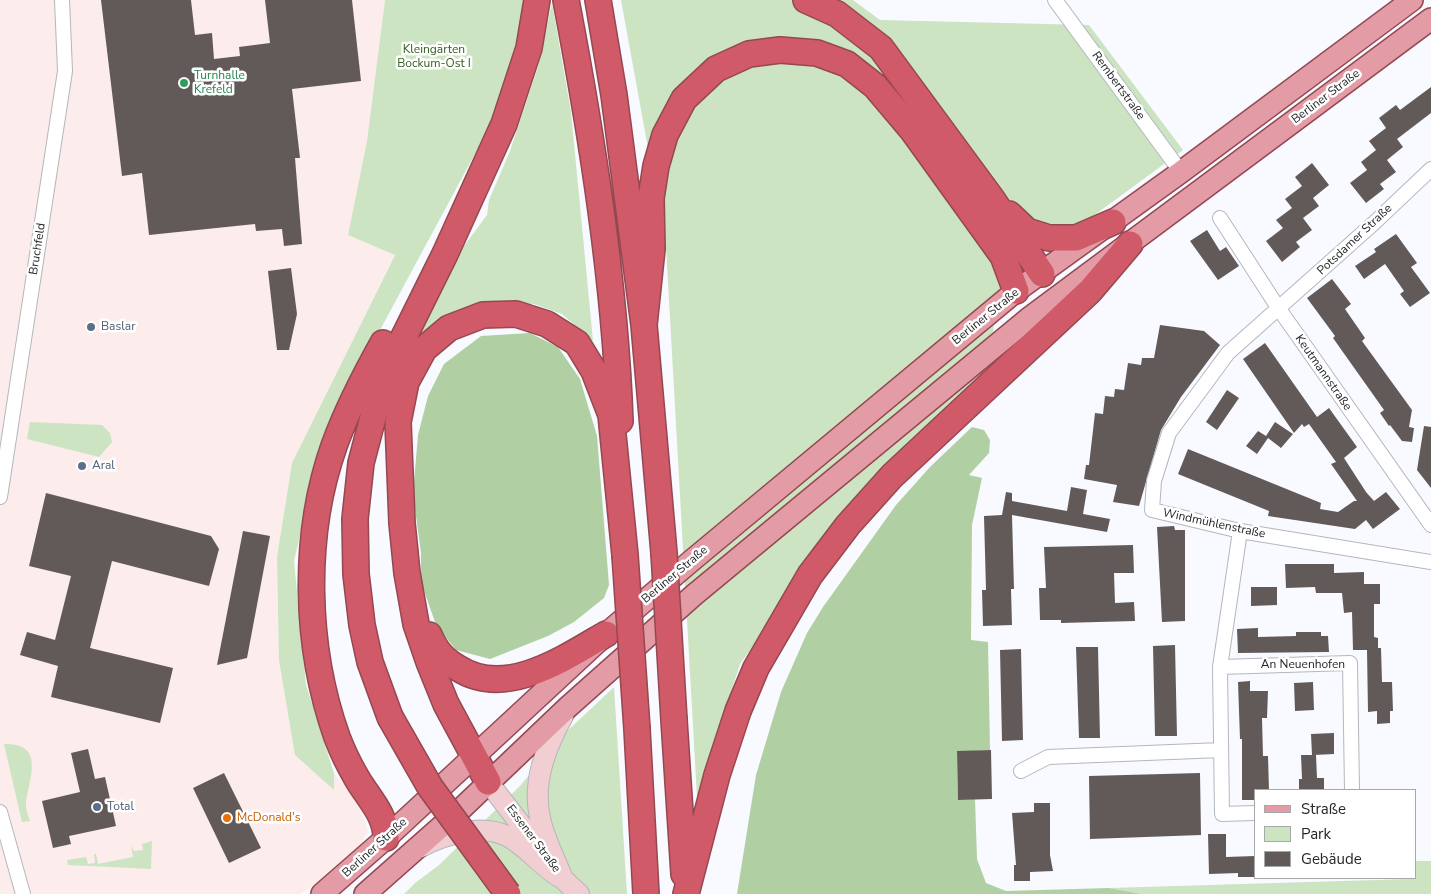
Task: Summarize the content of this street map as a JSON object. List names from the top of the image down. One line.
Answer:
{"streets":{"main road":["Berliner Straße","Essener Straße"],"street":["Rembertstraße","Potsdamer Straße","Bruchfeld","Keutmannstraße","Windmühlenstraße","An Neuenhofen"]},"crossings":[["Rembertstraße","Berliner Straße"],["Berliner Straße","Essener Straße"],["Potsdamer Straße","Keutmannstraße"],["Potsdamer Straße","Windmühlenstraße"],["Keutmannstraße","Windmühlenstraße"]],"parks":["Kleingärten Bockum-Ost I"],"places":["Turnhalle Krefeld","Baslar","Aral","Total","McDonald's"],"legend":["Straße","Park","Gebäude"]}
